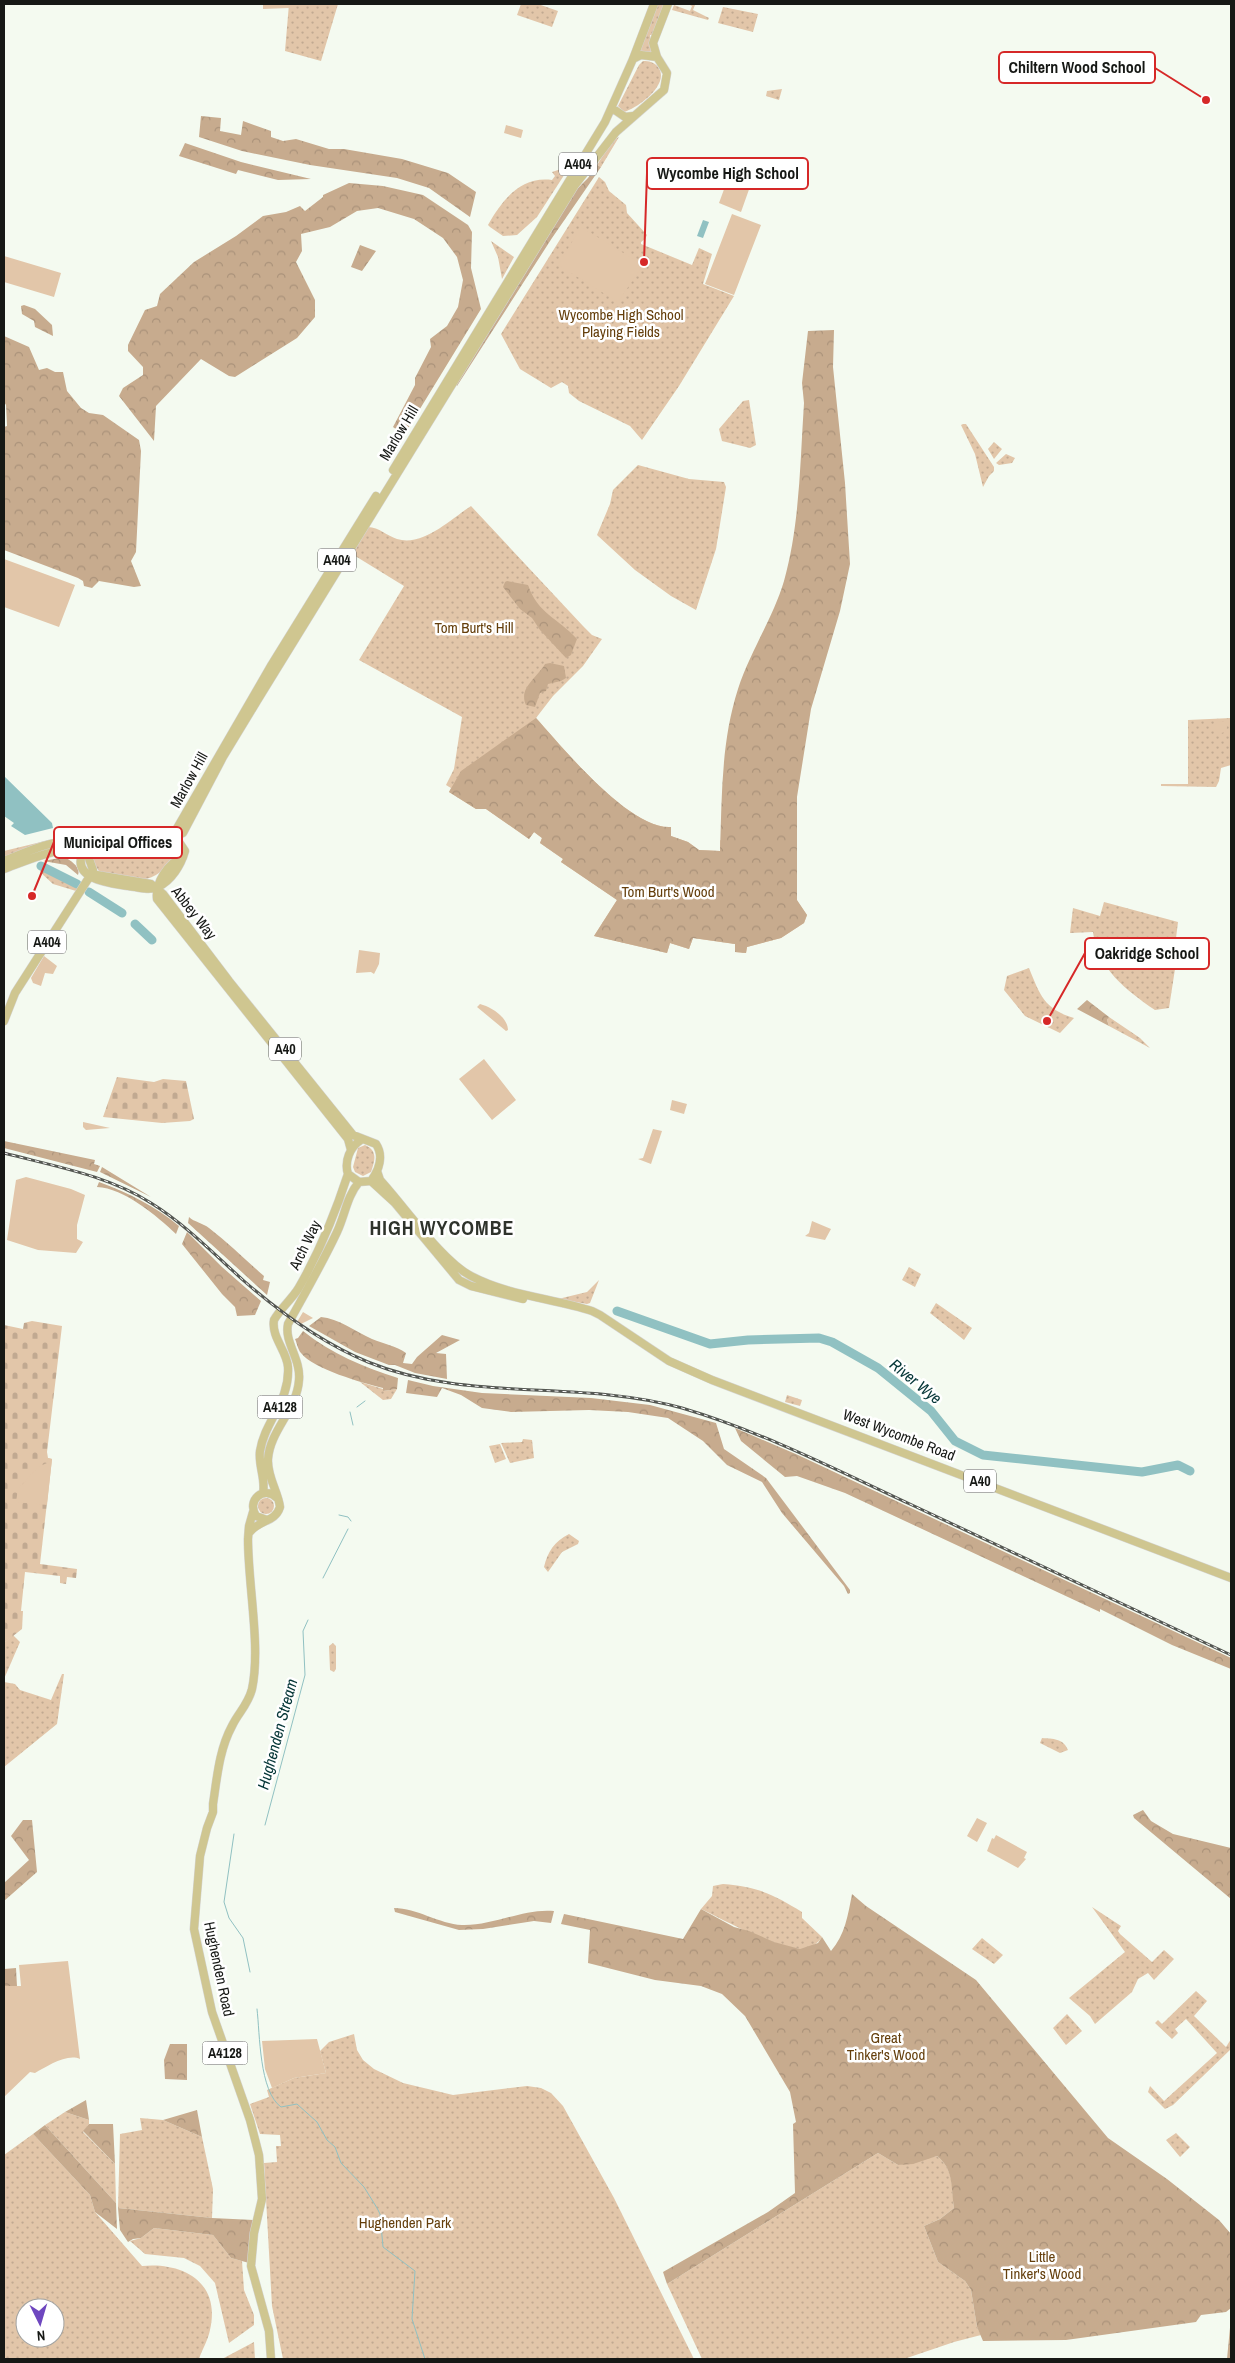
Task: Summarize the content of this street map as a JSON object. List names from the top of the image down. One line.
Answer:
{"streets":{"main road":["A404","Marlow Hill","Abbey Way","A40","Arch Way","A4128","West Wycombe Road","Hughenden Road"]},"crossings":[["Abbey Way","Arch Way"],["Abbey Way","West Wycombe Road"],["Arch Way","West Wycombe Road"],["Arch Way","Hughenden Road"]],"districts":["HIGH WYCOMBE"],"water":["River Wye","Hughenden Stream"],"parks":["Wycombe High School Playing Fields","Tom Burt's Hill","Tom Burt's Wood","Great Tinker's Wood","Hughenden Park","Little Tinker's Wood"],"places":["Chiltern Wood School","Wycombe High School","Municipal Offices","Oakridge School"],"north":"bottom"}
